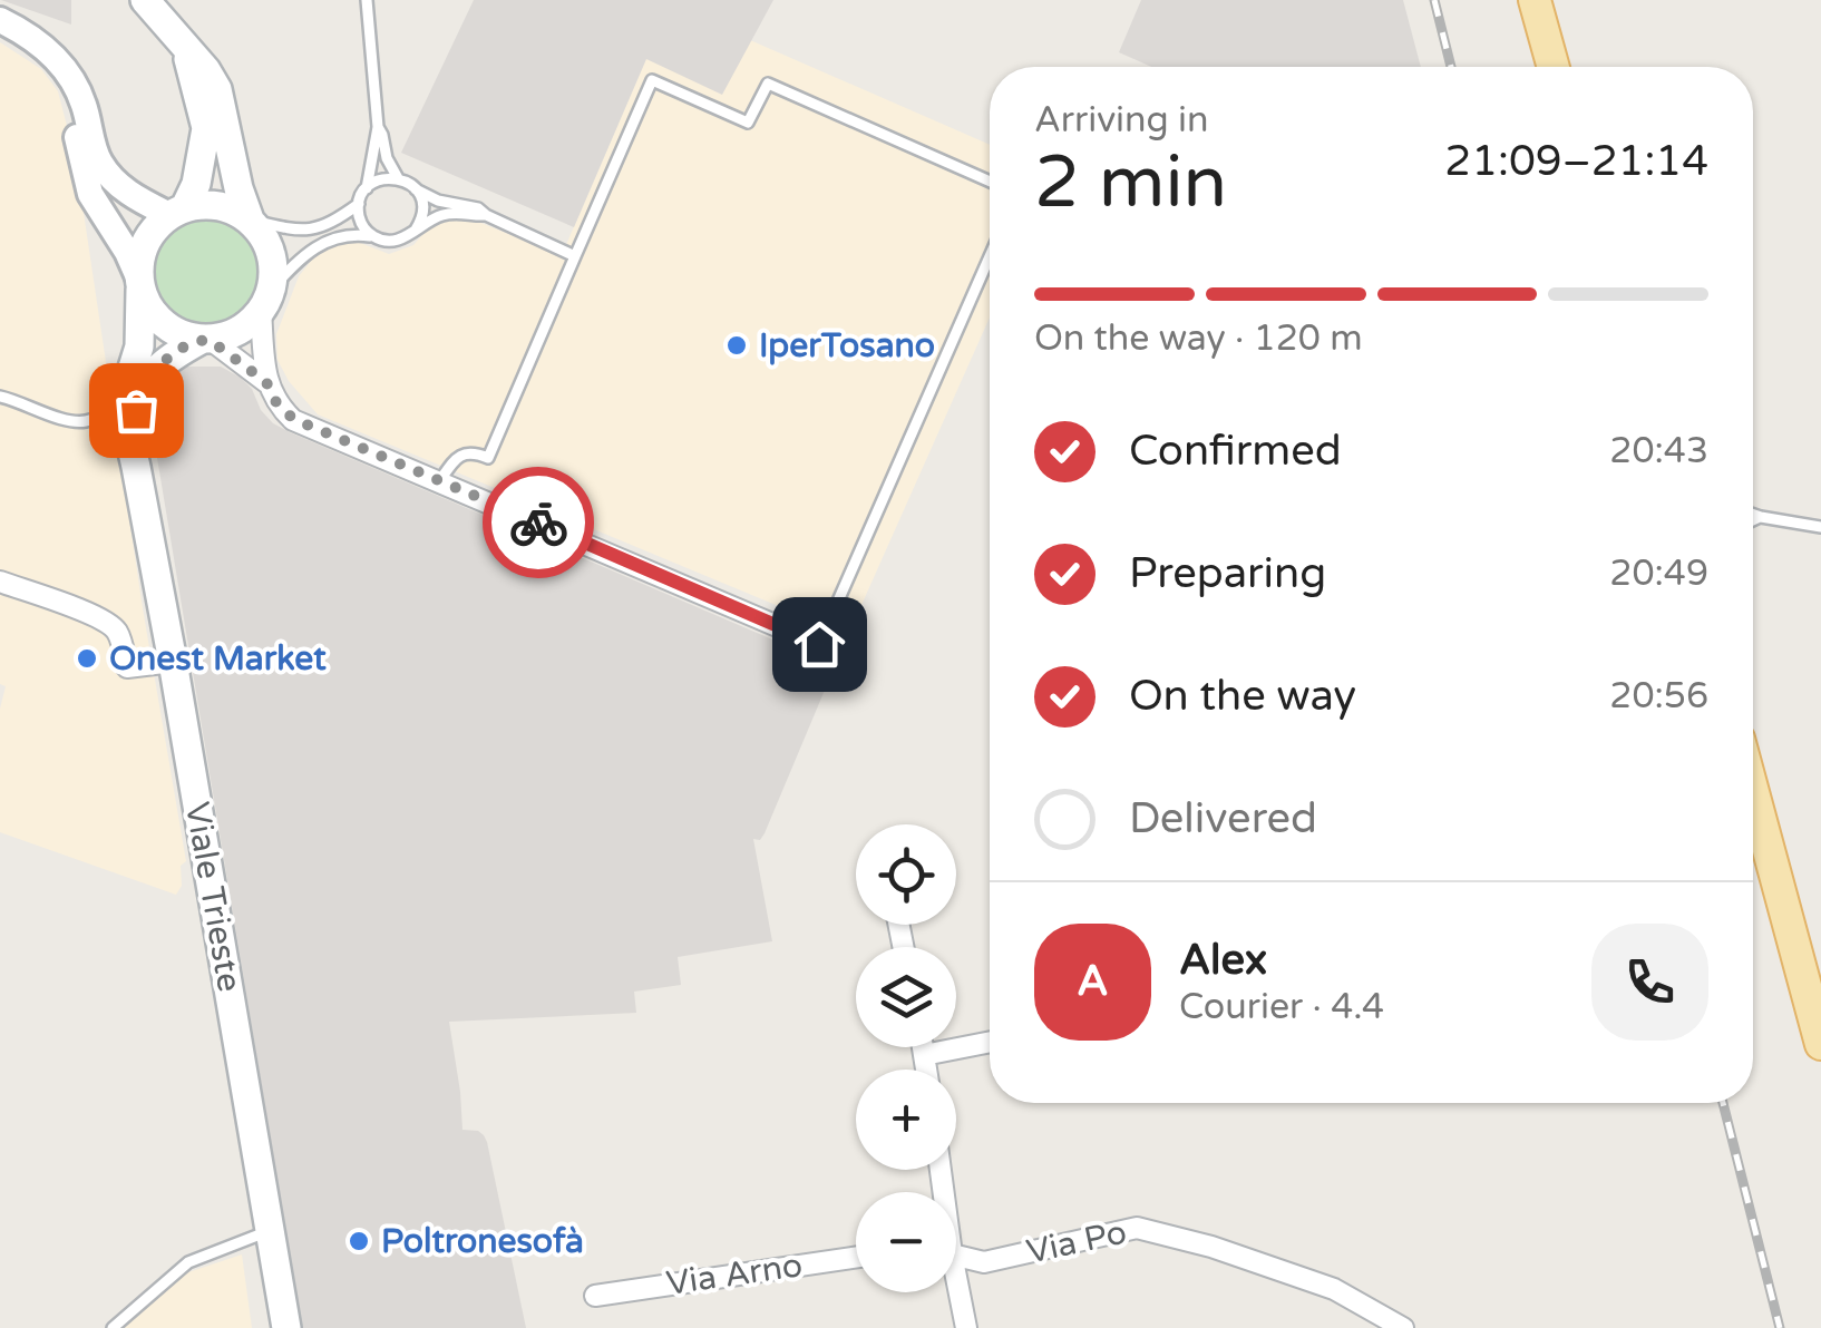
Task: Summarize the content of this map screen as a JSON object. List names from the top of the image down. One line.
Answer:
{"streets":{"main road":["Viale Trieste"],"street":["Via Po","Via Arno"]},"places":["IperTosano","Onest Market","Poltronesofà"],"page":{"heading":["2 min","Arriving in","21:09–21:14"],"panel":["Alex","Courier · 4.4"],"bar":"On the way · 120 m","list":[["Confirmed","20:43"],["Preparing","20:49"],["On the way","20:56"],"Delivered"],"map_buttons":["+","−"],"round":"A"}}
